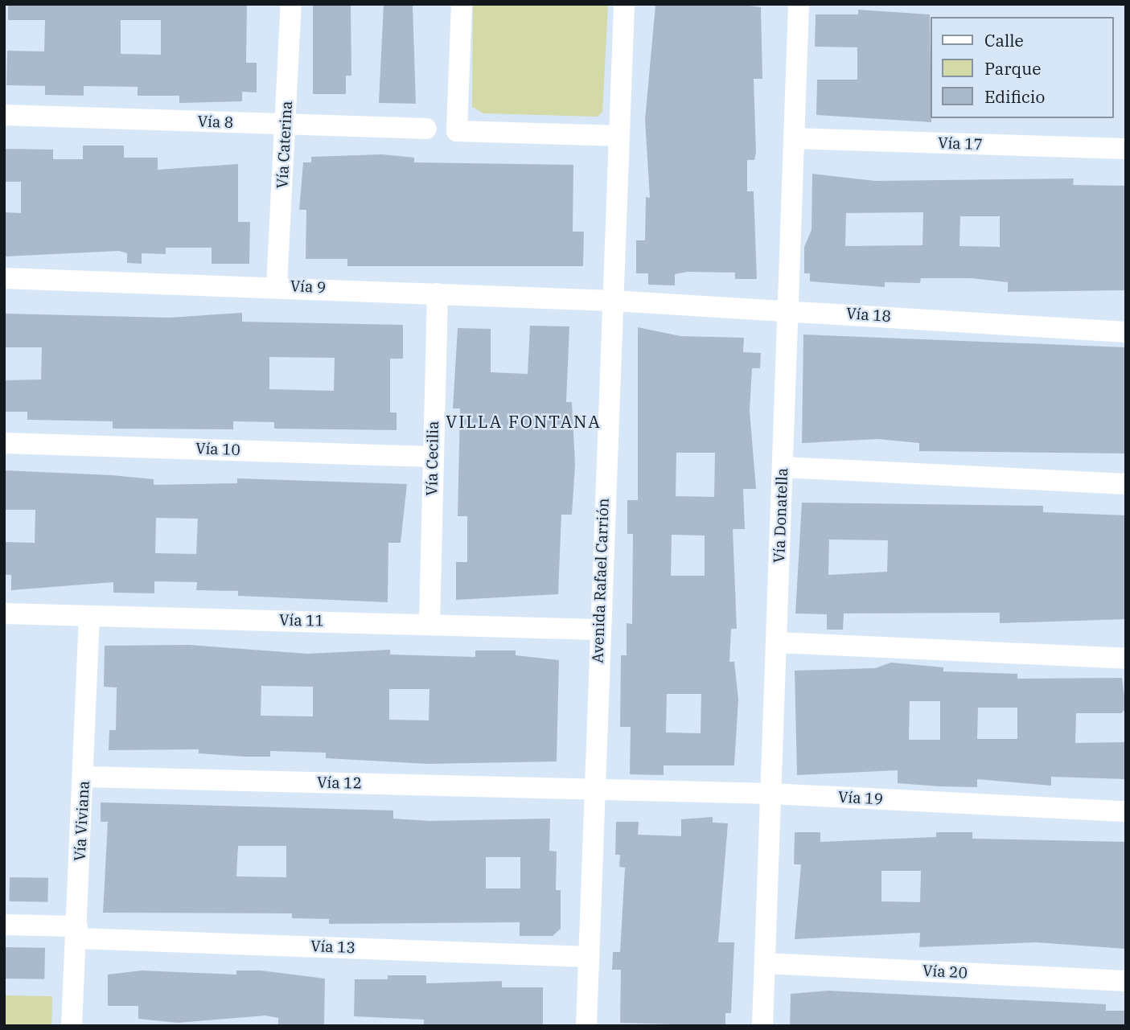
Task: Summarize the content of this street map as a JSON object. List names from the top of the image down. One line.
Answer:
{"streets":{"street":["Vía 8","Vía 17","Vía Caterina","Vía 9","Vía 18","Vía 10","Vía Cecilia","Vía Donatella","Avenida Rafael Carrión","Vía 11","Vía 12","Vía 19","Vía Viviana","Vía 13","Vía 20"]},"crossings":[["Vía 8","Vía Caterina"],["Vía 17","Vía Donatella"],["Vía Caterina","Vía 9"],["Vía 9","Vía 18"],["Vía 9","Vía Cecilia"],["Vía 9","Avenida Rafael Carrión"],["Vía 18","Vía Donatella"],["Vía 18","Avenida Rafael Carrión"],["Vía 10","Vía Cecilia"],["Vía Cecilia","Vía 11"],["Vía Donatella","Vía 19"],["Vía Donatella","Vía 20"],["Avenida Rafael Carrión","Vía 11"],["Avenida Rafael Carrión","Vía 12"],["Avenida Rafael Carrión","Vía 19"],["Avenida Rafael Carrión","Vía 13"],["Vía 11","Vía Viviana"],["Vía 12","Vía 19"],["Vía 12","Vía Viviana"],["Vía Viviana","Vía 13"]],"districts":["VILLA FONTANA"],"legend":["Calle","Parque","Edificio"]}
